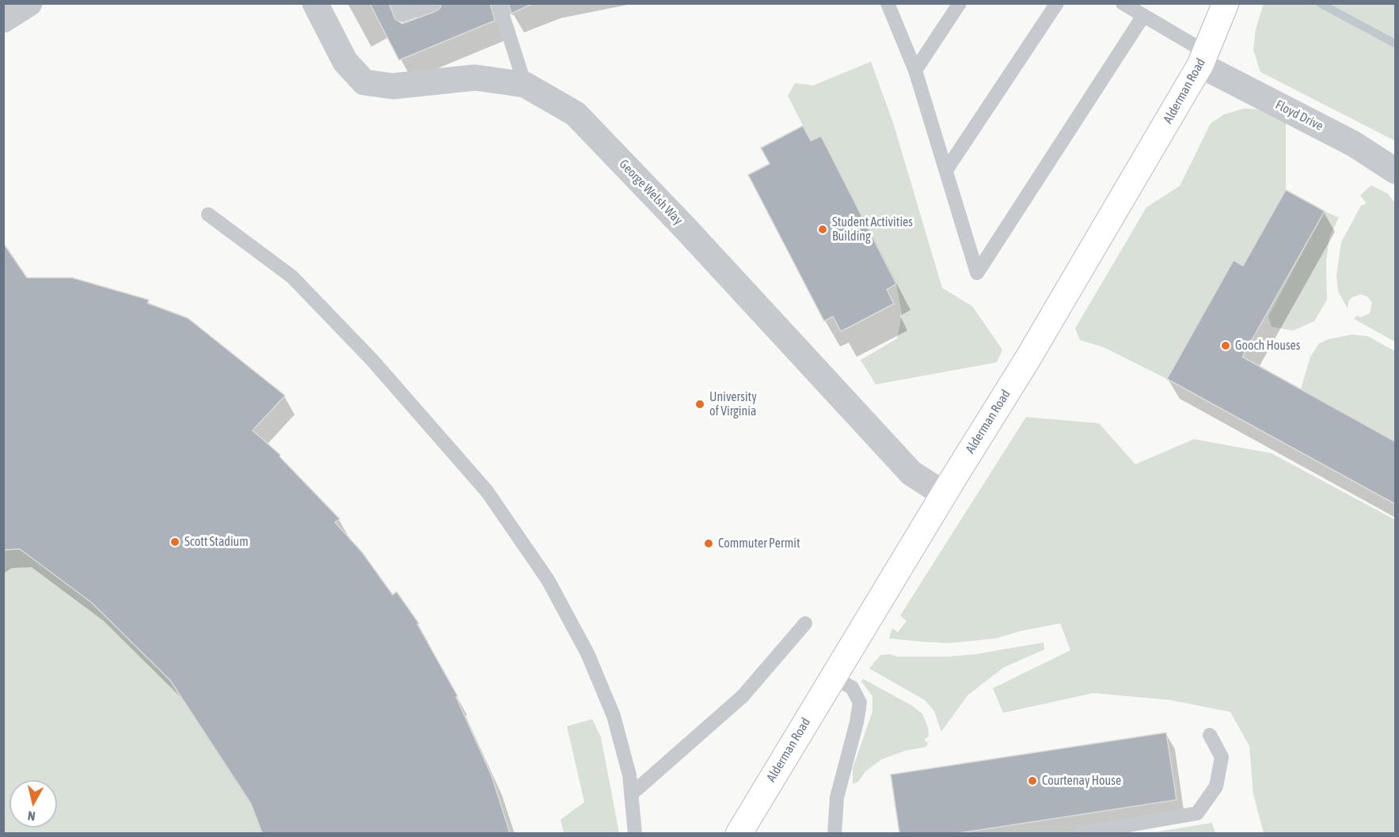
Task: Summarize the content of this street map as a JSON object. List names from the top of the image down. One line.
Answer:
{"streets":{"main road":["Alderman Road"],"street":["Floyd Drive","George Welsh Way"]},"crossings":[["Alderman Road","Floyd Drive"],["Alderman Road","George Welsh Way"]],"places":["Student Activities Building","Gooch Houses","University of Virginia","Scott Stadium","Commuter Permit","Courtenay House"],"north":"bottom"}
